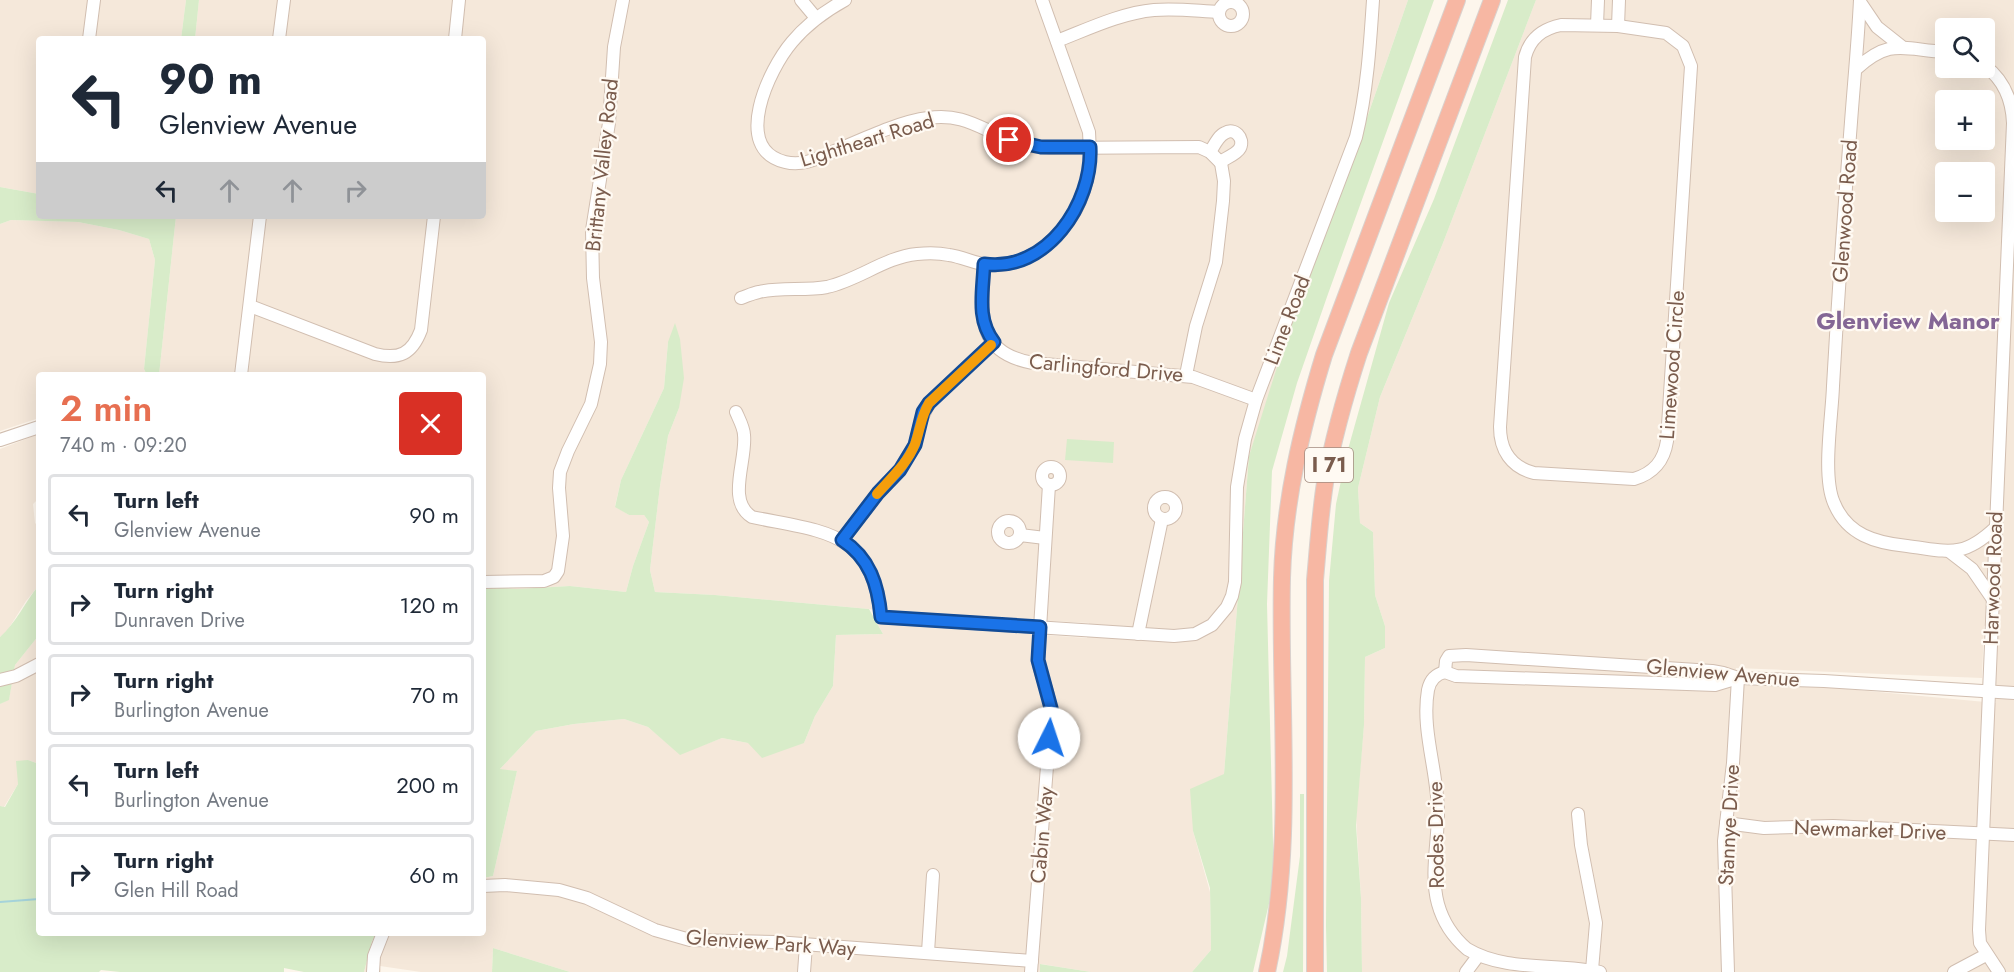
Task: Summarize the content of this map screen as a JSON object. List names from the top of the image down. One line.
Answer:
{"streets":{"highway":["I 71"],"street":["Lightheart Road","Brittany Valley Road","Glenwood Road","Lime Road","Limewood Circle","Carlingford Drive","Harwood Road","Glenview Avenue","Stannye Drive","Newmarket Drive","Cabin Way","Rodes Drive","Glenview Park Way"]},"crossings":[["Lightheart Road","Carlingford Drive"],["Glenwood Road","Harwood Road"],["Lime Road","Carlingford Drive"],["Harwood Road","Glenview Avenue"],["Harwood Road","Newmarket Drive"],["Glenview Avenue","Stannye Drive"],["Glenview Avenue","Rodes Drive"],["Stannye Drive","Newmarket Drive"],["Cabin Way","Glenview Park Way"]],"districts":["Glenview Manor"],"page":{"map_buttons":["+","−"],"turn":["90 m","Glenview Avenue"],"heading":["2 min","740 m · 09:20"],"list":[{"name":"Turn left","note":"Glenview Avenue","value":"90 m"},{"name":"Turn right","note":"Dunraven Drive","value":"120 m"},{"name":"Turn right","note":"Burlington Avenue","value":"70 m"},{"name":"Turn left","note":"Burlington Avenue","value":"200 m"},{"name":"Turn right","note":"Glen Hill Road","value":"60 m"}]}}
